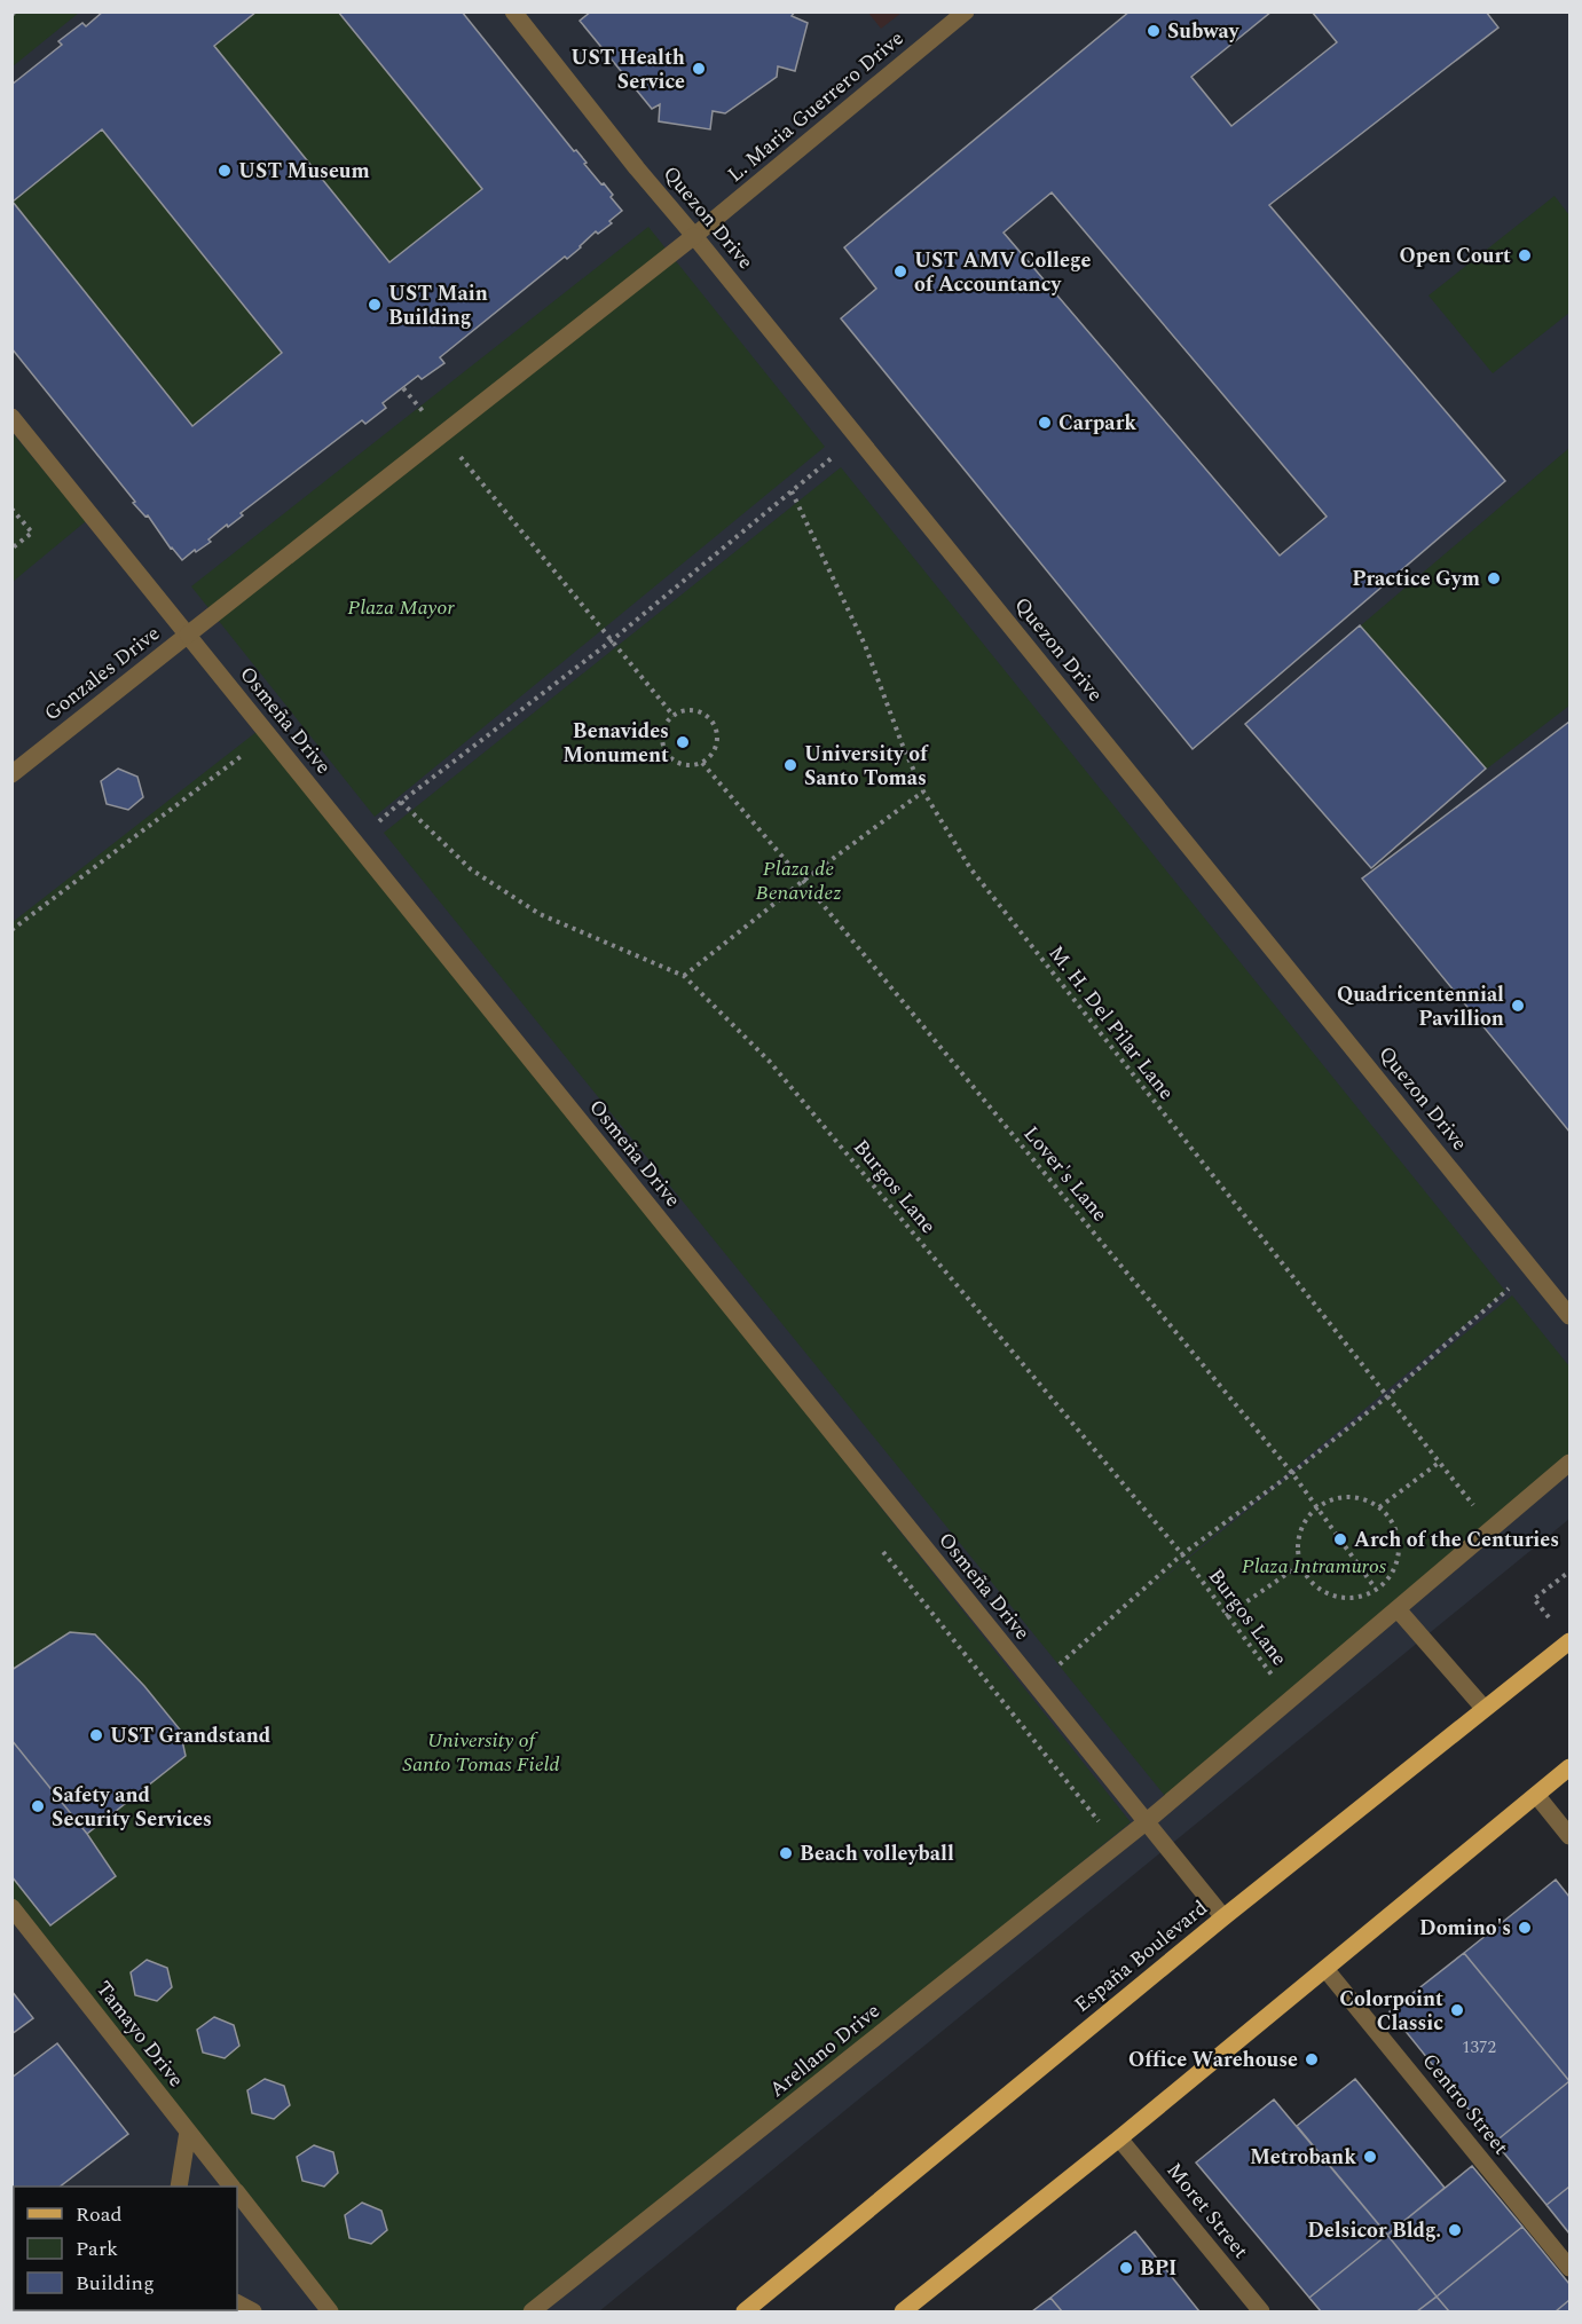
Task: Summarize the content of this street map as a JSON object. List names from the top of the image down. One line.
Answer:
{"streets":{"main road":["España Boulevard"],"street":["L. Maria Guerrero Drive","Quezon Drive","Gonzales Drive","Osmeña Drive","Tamayo Drive","Arellano Drive","Centro Street","Moret Street"],"path":["M. H. Del Pilar Lane","Lover's Lane","Burgos Lane"]},"crossings":[["L. Maria Guerrero Drive","Quezon Drive"],["L. Maria Guerrero Drive","Gonzales Drive"],["Gonzales Drive","Osmeña Drive"],["Osmeña Drive","España Boulevard"],["Osmeña Drive","Arellano Drive"]],"parks":["Plaza Mayor","Plaza de Benavidez","Plaza Intramuros","University of Santo Tomas Field"],"places":["Subway","UST Health Service","UST Museum","Open Court","UST AMV College of Accountancy","UST Main Building","Carpark","Practice Gym","Benavides Monument","University of Santo Tomas","Quadricentennial Pavillion","Arch of the Centuries","UST Grandstand","Safety and Security Services","Beach volleyball","Domino's","Colorpoint Classic","Office Warehouse","Metrobank","Delsicor Bldg.","BPI"],"house_numbers":["1372"],"legend":["Road","Park","Building"]}
